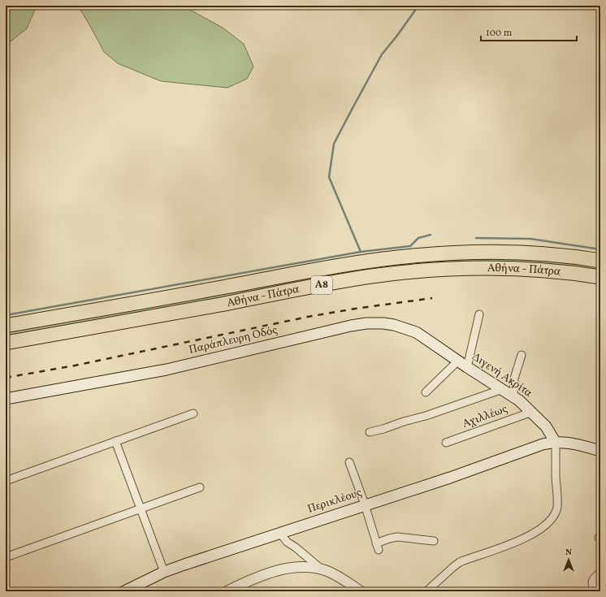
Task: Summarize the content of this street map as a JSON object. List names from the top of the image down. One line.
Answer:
{"streets":{"highway":["Αθήνα - Πάτρα","Α8"],"main road":["Παράπλευρη Οδός","Διγενή Ακρίτα","Περικλέους"],"street":["Αχιλλέως"]},"crossings":[["Παράπλευρη Οδός","Διγενή Ακρίτα"],["Διγενή Ακρίτα","Αχιλλέως"],["Διγενή Ακρίτα","Περικλέους"]],"scale_bar":"100 m","north":"top"}
